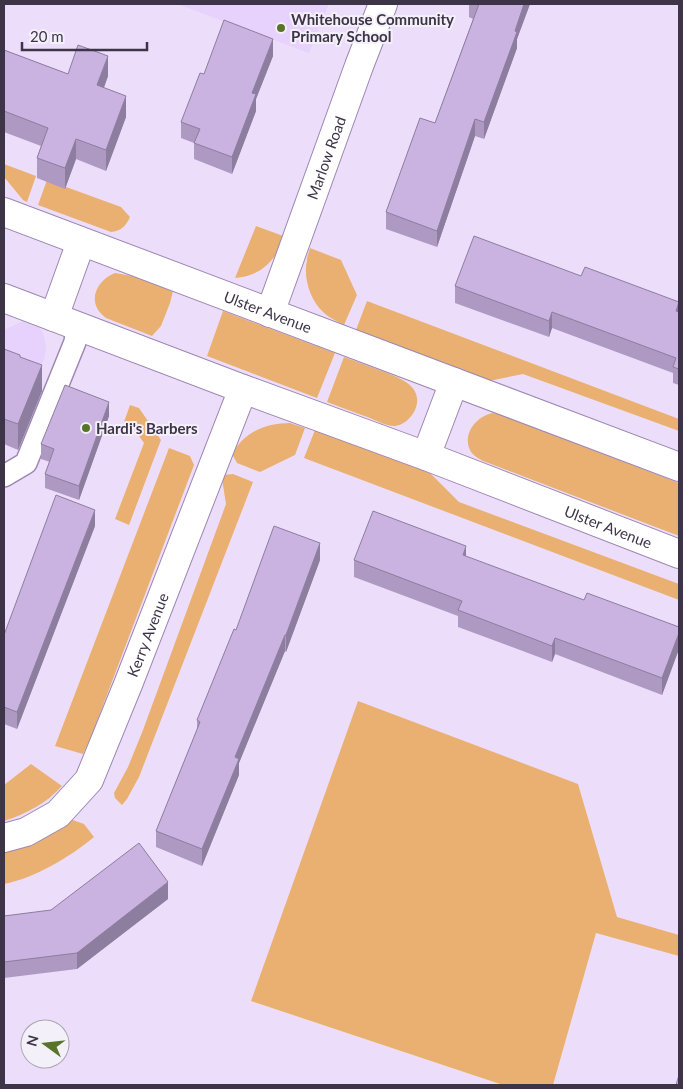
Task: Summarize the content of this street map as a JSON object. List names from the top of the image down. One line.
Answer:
{"streets":{"street":["Marlow Road","Ulster Avenue","Kerry Avenue"]},"crossings":[["Marlow Road","Ulster Avenue"],["Ulster Avenue","Kerry Avenue"]],"places":["Whitehouse Community Primary School","Hardi's Barbers"],"scale_bar":"20 m","north":"left"}
